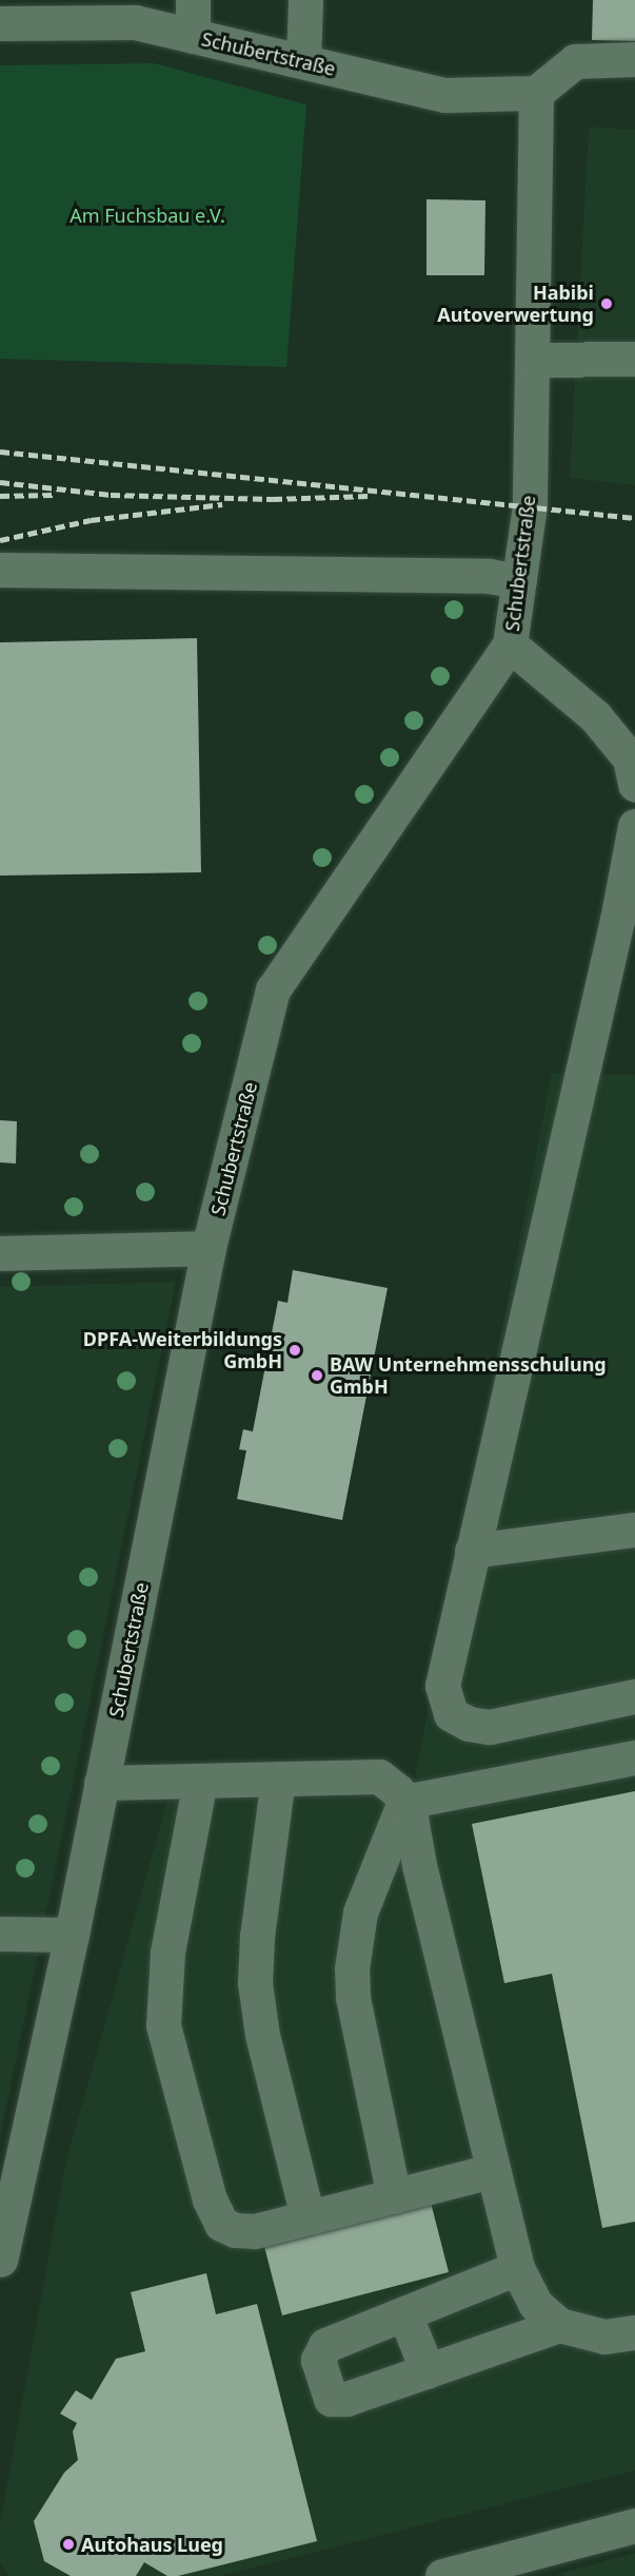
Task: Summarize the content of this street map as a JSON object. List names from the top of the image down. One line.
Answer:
{"streets":{"street":["Schubertstraße"]},"parks":["Am Fuchsbau e.V."],"places":["Habibi Autoverwertung","DPFA-Weiterbildungs GmbH","BAW Unternehmensschulung GmbH","Autohaus Lueg"]}
